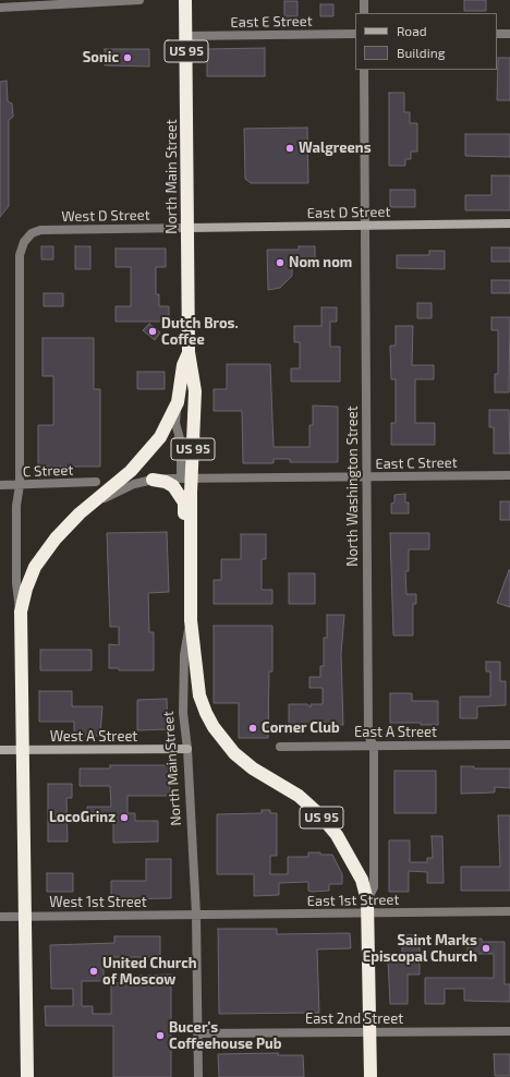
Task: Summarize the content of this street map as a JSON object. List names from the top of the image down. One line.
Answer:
{"streets":{"highway":["US 95","North Main Street"],"street":["East E Street","East D Street","West D Street","East C Street","C Street","North Washington Street","East A Street","West A Street","East 1st Street","West 1st Street","East 2nd Street"]},"crossings":[["East E Street","North Main Street"],["US 95","North Main Street"],["US 95","North Washington Street"],["US 95","West A Street"],["US 95","East 1st Street"],["US 95","West 1st Street"],["US 95","East 2nd Street"],["North Main Street","East D Street"],["North Main Street","West D Street"],["North Main Street","East C Street"],["North Main Street","North Washington Street"],["North Main Street","West A Street"],["North Main Street","East 1st Street"],["North Main Street","West 1st Street"],["North Main Street","East 2nd Street"],["East D Street","West D Street"],["East D Street","North Washington Street"],["West D Street","C Street"],["East C Street","North Washington Street"],["North Washington Street","East A Street"],["North Washington Street","East 1st Street"],["East 1st Street","West 1st Street"]],"places":["Sonic","Walgreens","Nom nom","Dutch Bros. Coffee","Corner Club","LocoGrinz","Saint Marks Episcopal Church","United Church of Moscow","Bucer's Coffeehouse Pub"],"legend":["Road","Building"]}
